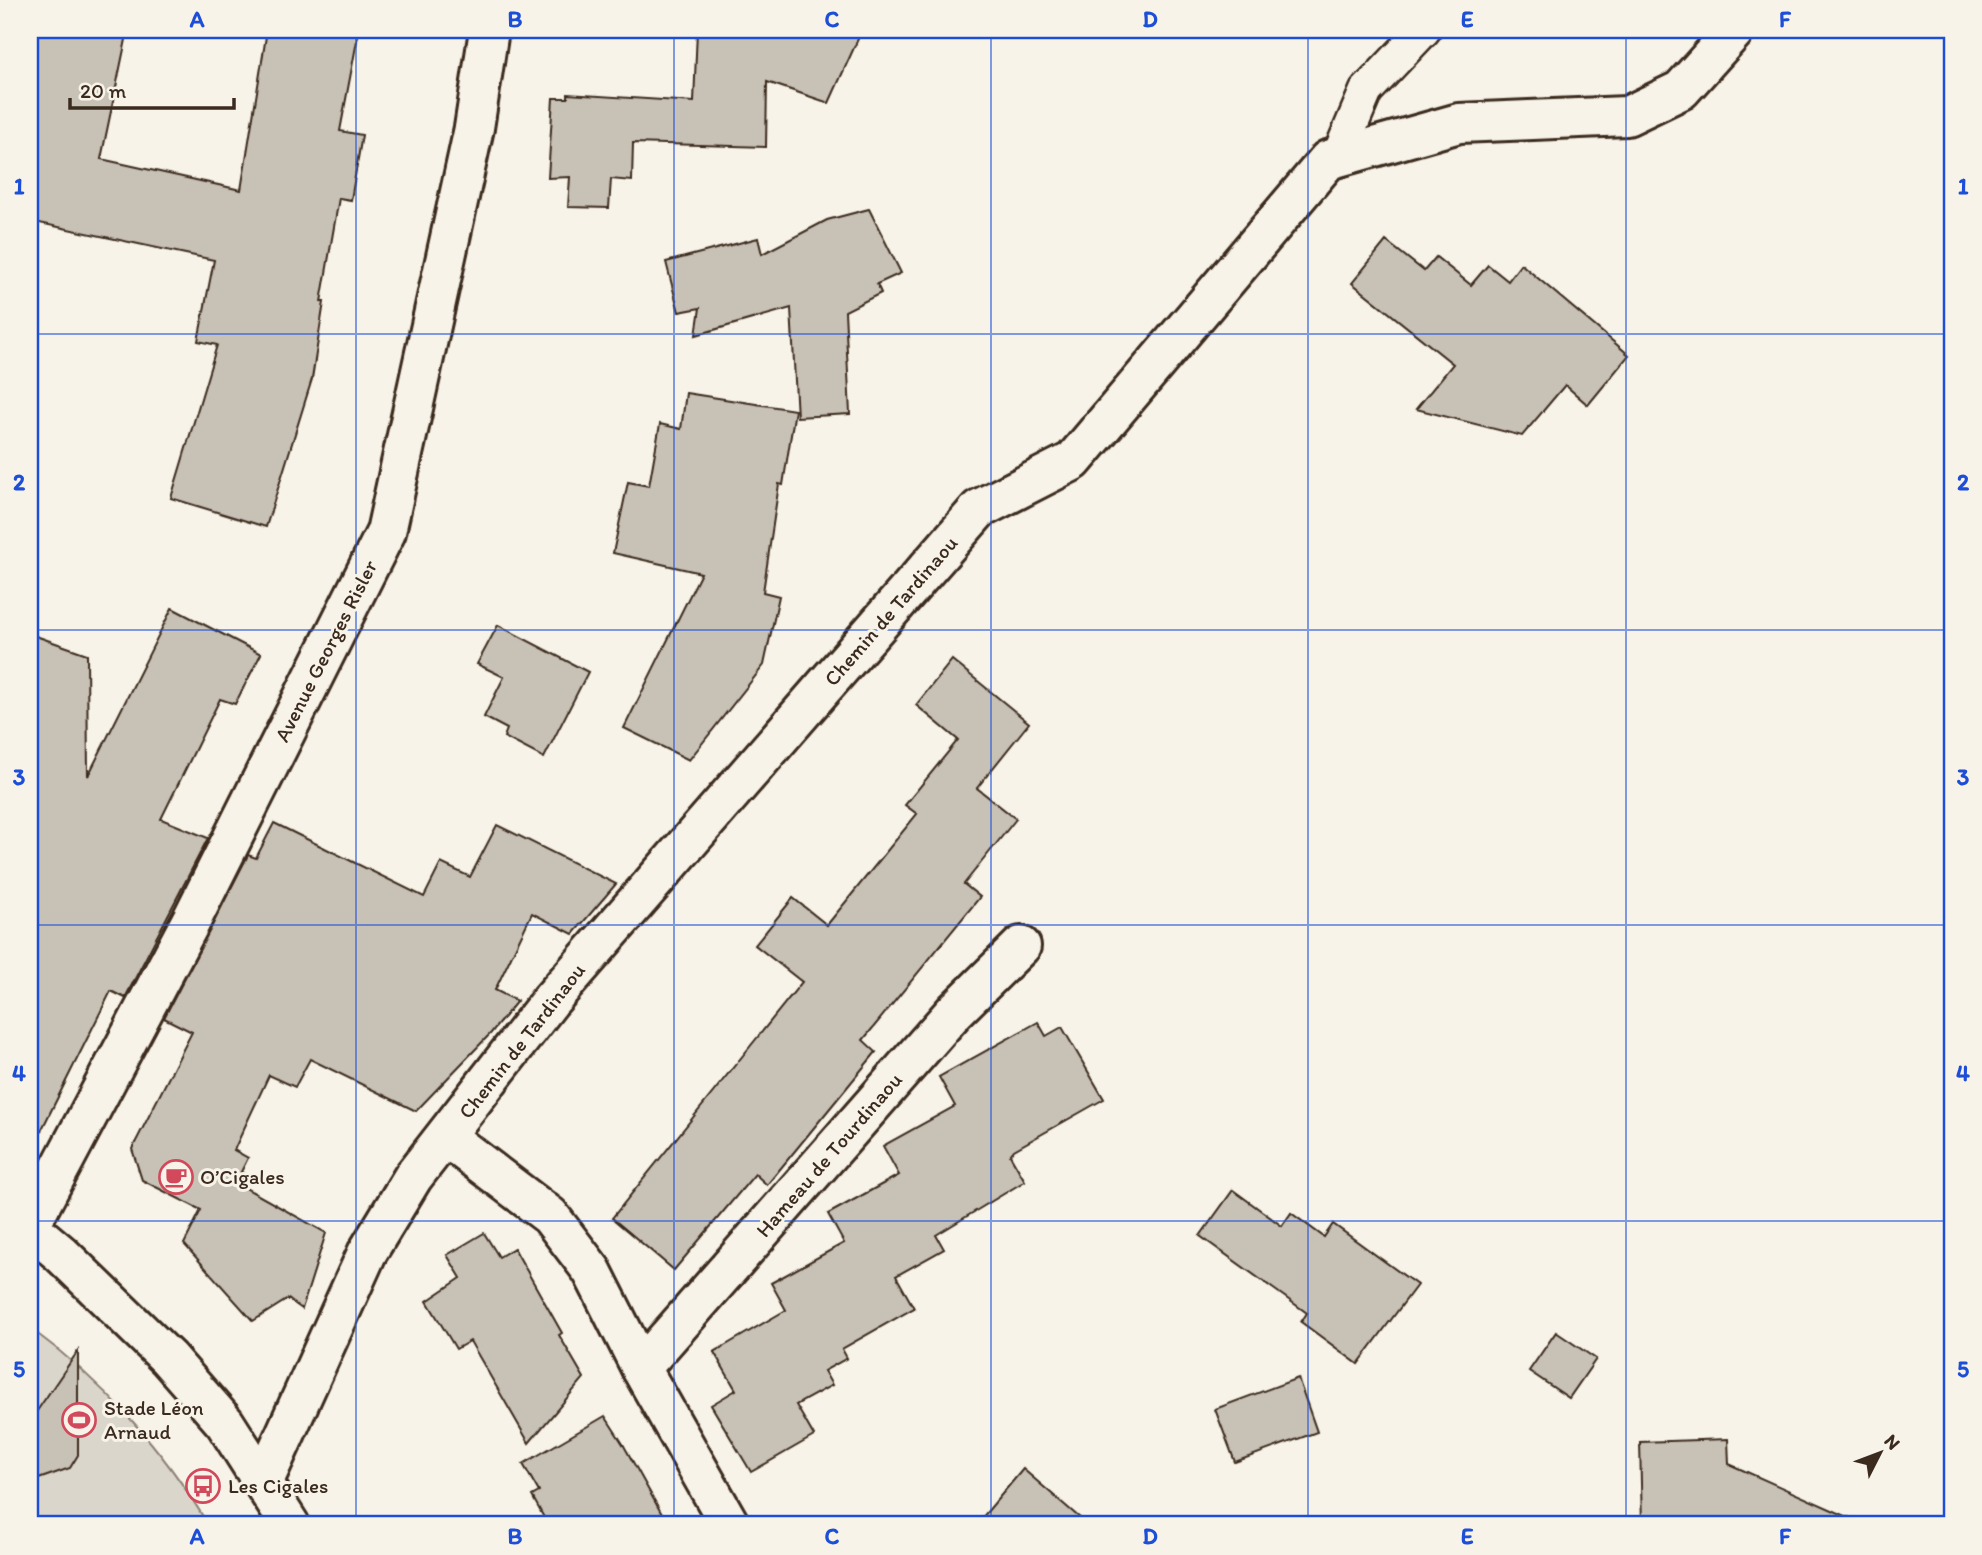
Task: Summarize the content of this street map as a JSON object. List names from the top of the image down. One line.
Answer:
{"streets":{"street":["Chemin de Tardinaou","Avenue Georges Risler","Hameau de Tourdinaou"]},"places":{"cafe":["O’Cigales"],"sports":["Stade Léon Arnaud"],"bus stop":["Les Cigales"]},"scale_bar":"20 m","north":"top right","grid":{"columns":["A","B","C","D","E","F"],"rows":["1","2","3","4","5"]}}
